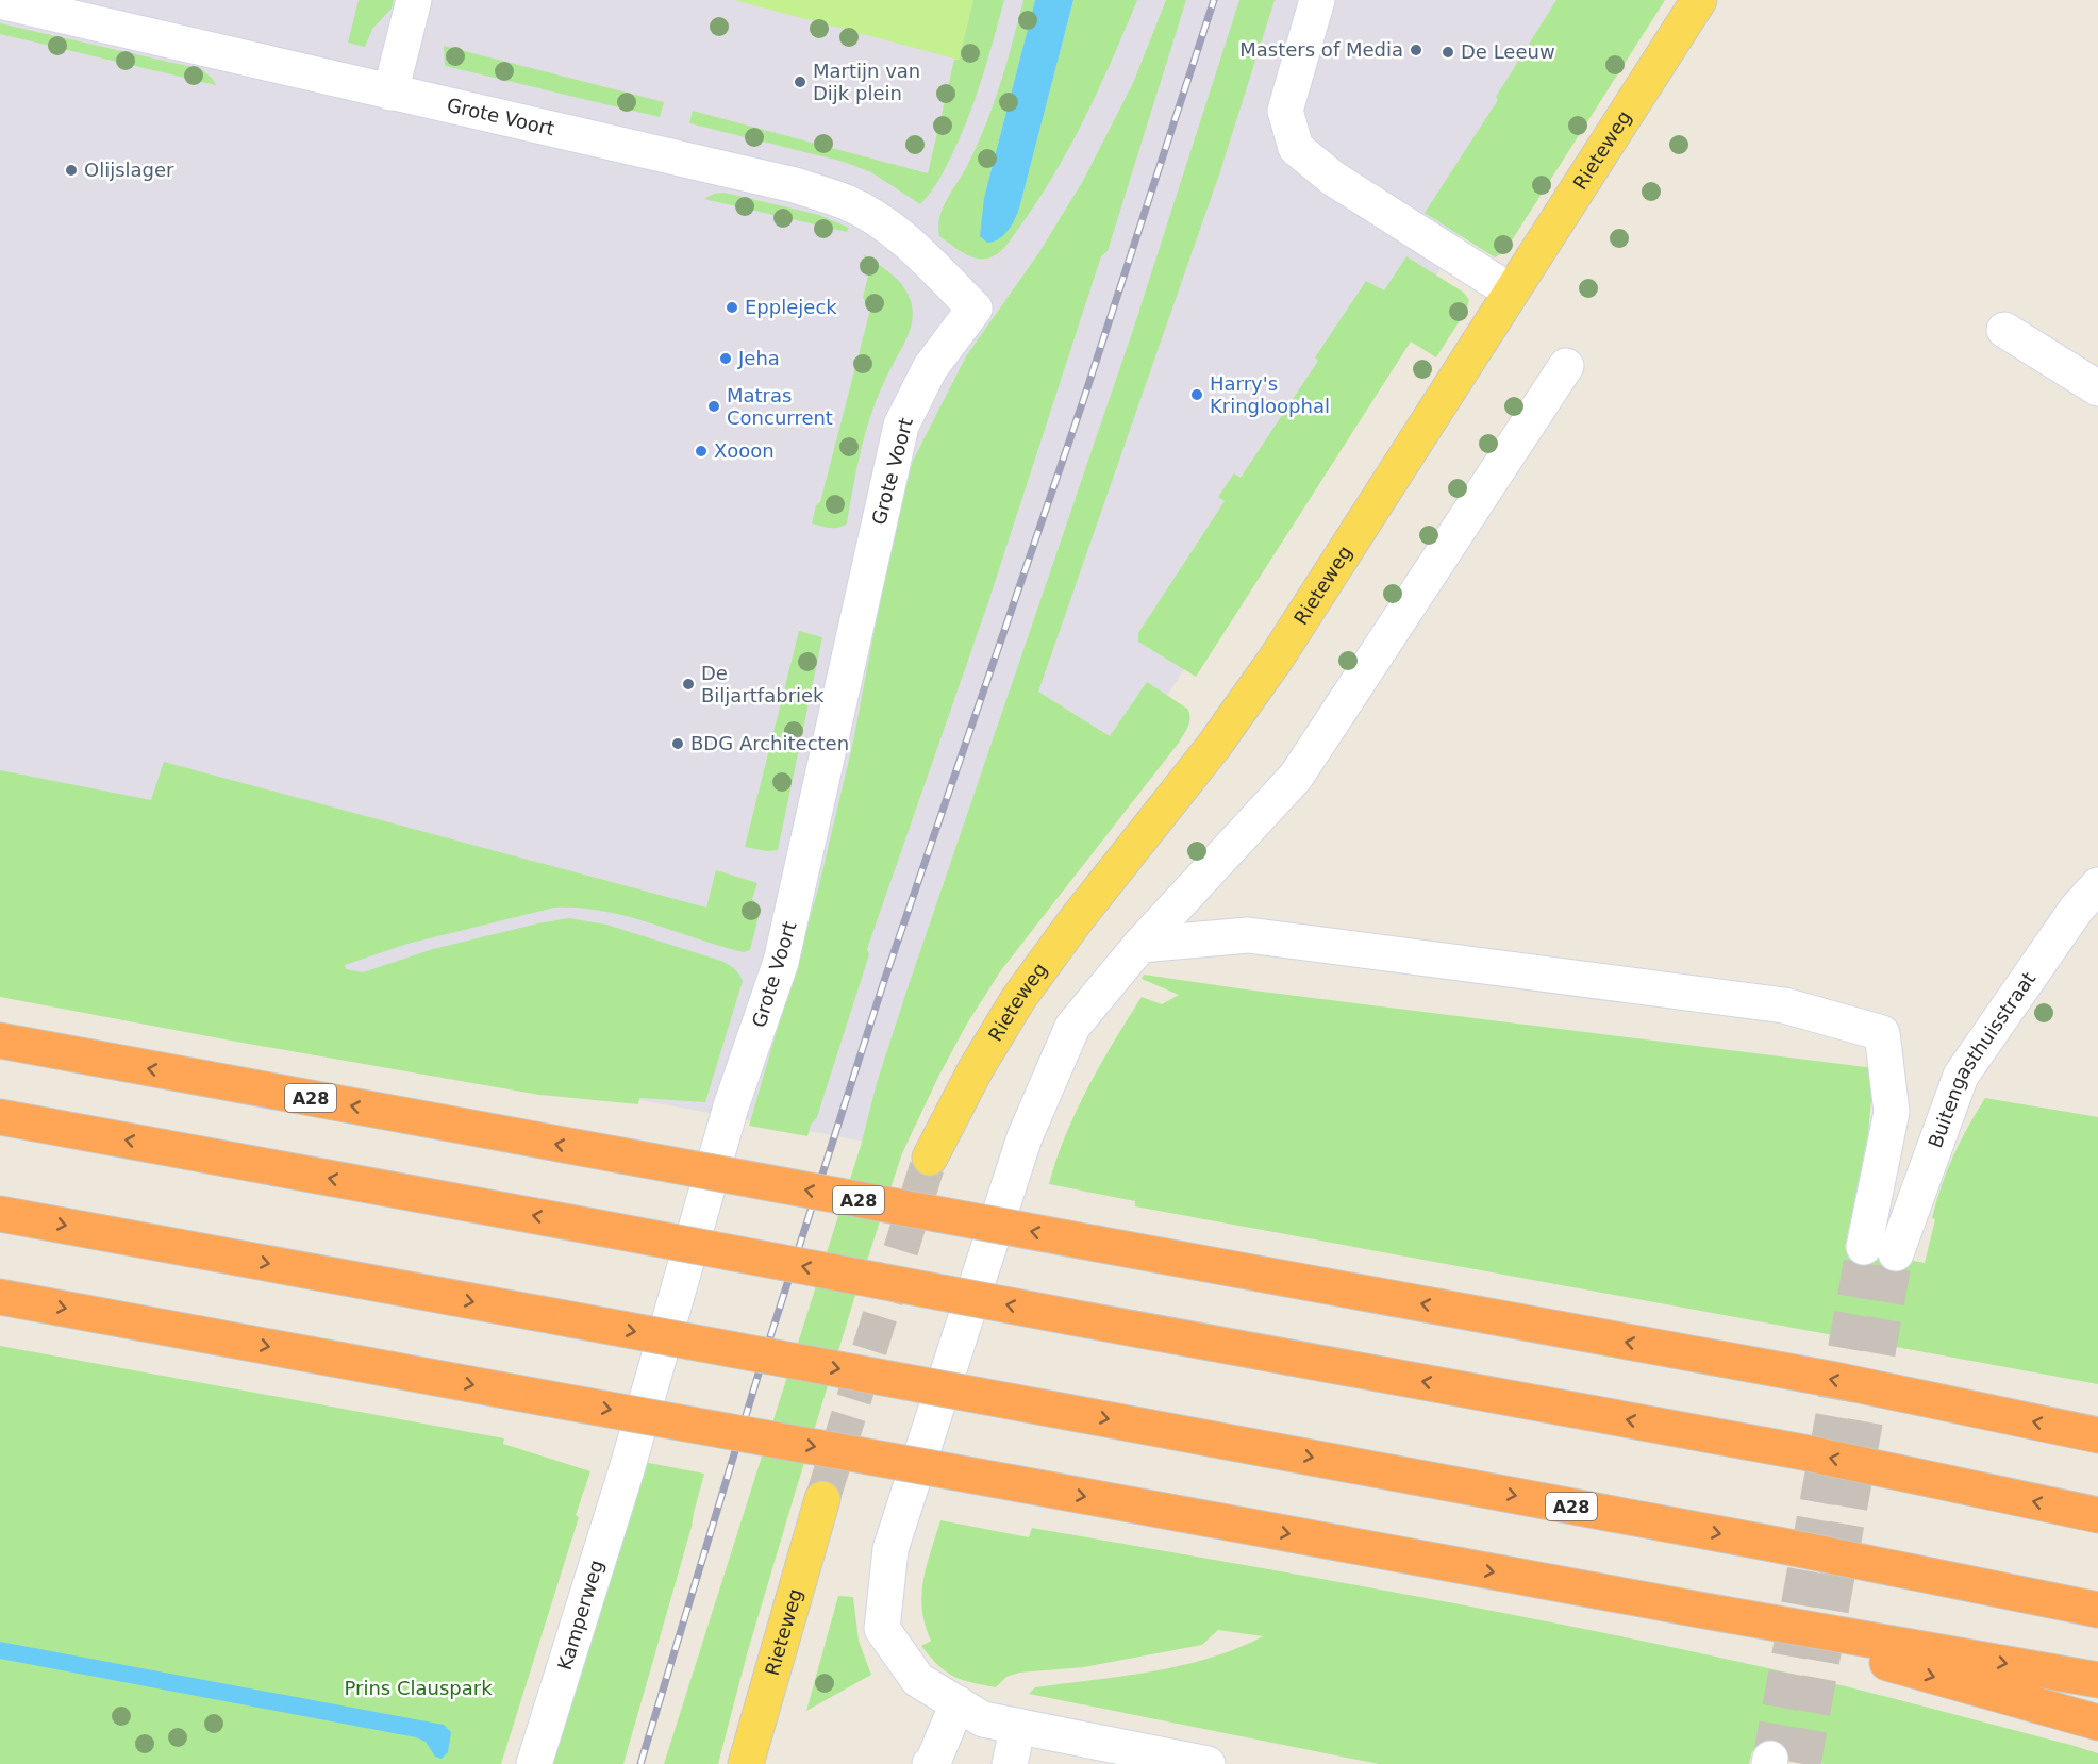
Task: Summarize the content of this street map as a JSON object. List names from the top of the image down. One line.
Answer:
{"streets":{"highway":["A28"],"main road":["Rieteweg"],"street":["Grote Voort","Buitengasthuisstraat","Kamperweg"]},"crossings":[["Grote Voort","Kamperweg"]],"parks":["Prins Clauspark"],"places":["Masters of Media","De Leeuw","Martijn van Dijk plein","Olijslager","Epplejeck","Jeha","Harry's Kringloophal","Matras Concurrent","Xooon","De Biljartfabriek","BDG Architecten"]}
